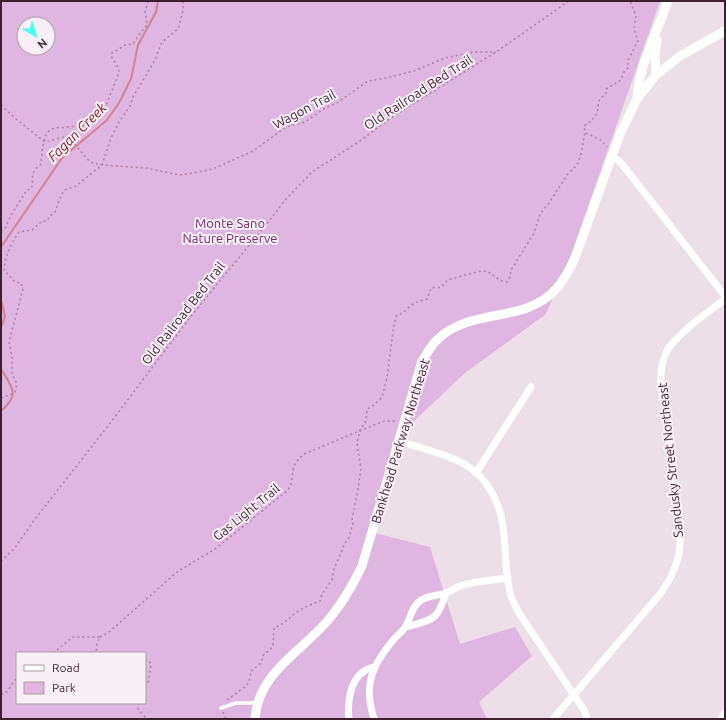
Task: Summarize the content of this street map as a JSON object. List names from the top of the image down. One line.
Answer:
{"streets":{"street":["Bankhead Parkway Northeast","Sandusky Street Northeast"],"path":["Old Railroad Bed Trail","Wagon Trail","Gas Light Trail"]},"crossings":[["Old Railroad Bed Trail","Wagon Trail"],["Bankhead Parkway Northeast","Gas Light Trail"]],"water":["Fagan Creek"],"parks":["Monte Sano Nature Preserve"],"legend":["Road","Park"],"north":"bottom right"}
